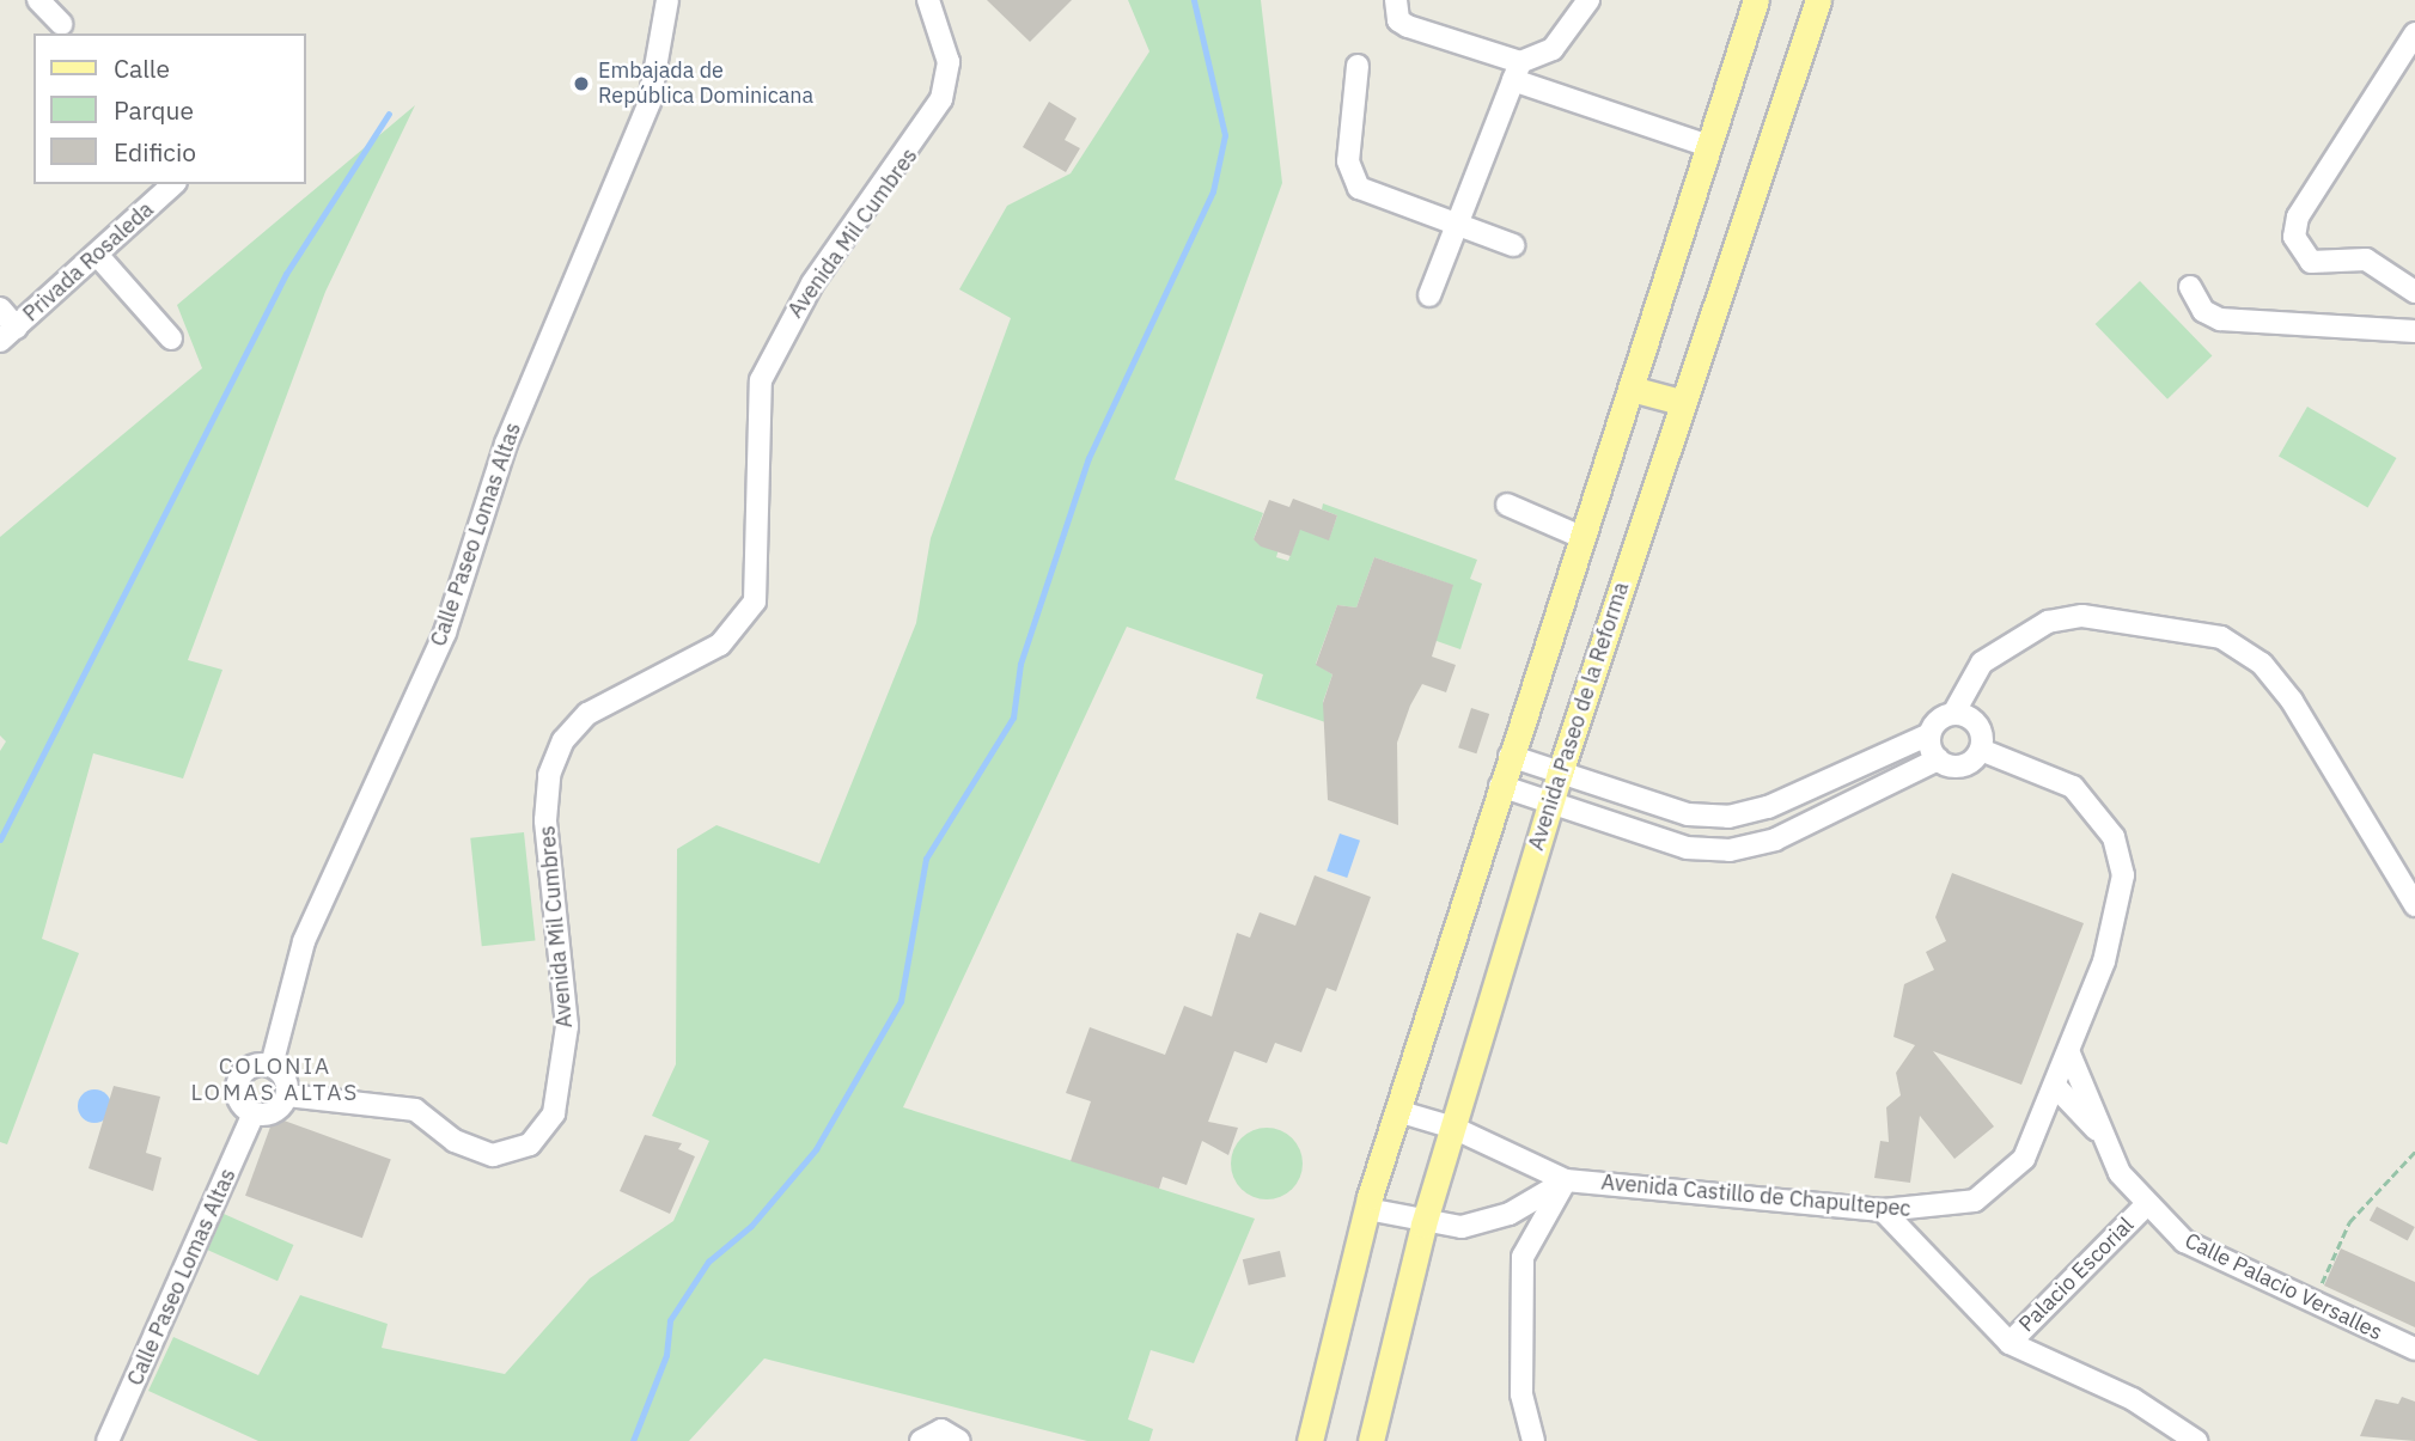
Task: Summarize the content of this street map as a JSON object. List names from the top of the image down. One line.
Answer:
{"streets":{"main road":["Avenida Paseo de la Reforma"],"street":["Avenida Mil Cumbres","Privada Rosaleda","Calle Paseo Lomas Altas","Avenida Castillo de Chapultepec","Palacio Escorial","Calle Palacio Versalles"]},"crossings":[["Avenida Mil Cumbres","Calle Paseo Lomas Altas"],["Avenida Paseo de la Reforma","Avenida Castillo de Chapultepec"],["Avenida Castillo de Chapultepec","Calle Palacio Versalles"],["Palacio Escorial","Calle Palacio Versalles"]],"districts":["COLONIA LOMAS ALTAS"],"places":["Embajada de República Dominicana"],"legend":["Calle","Parque","Edificio"]}
